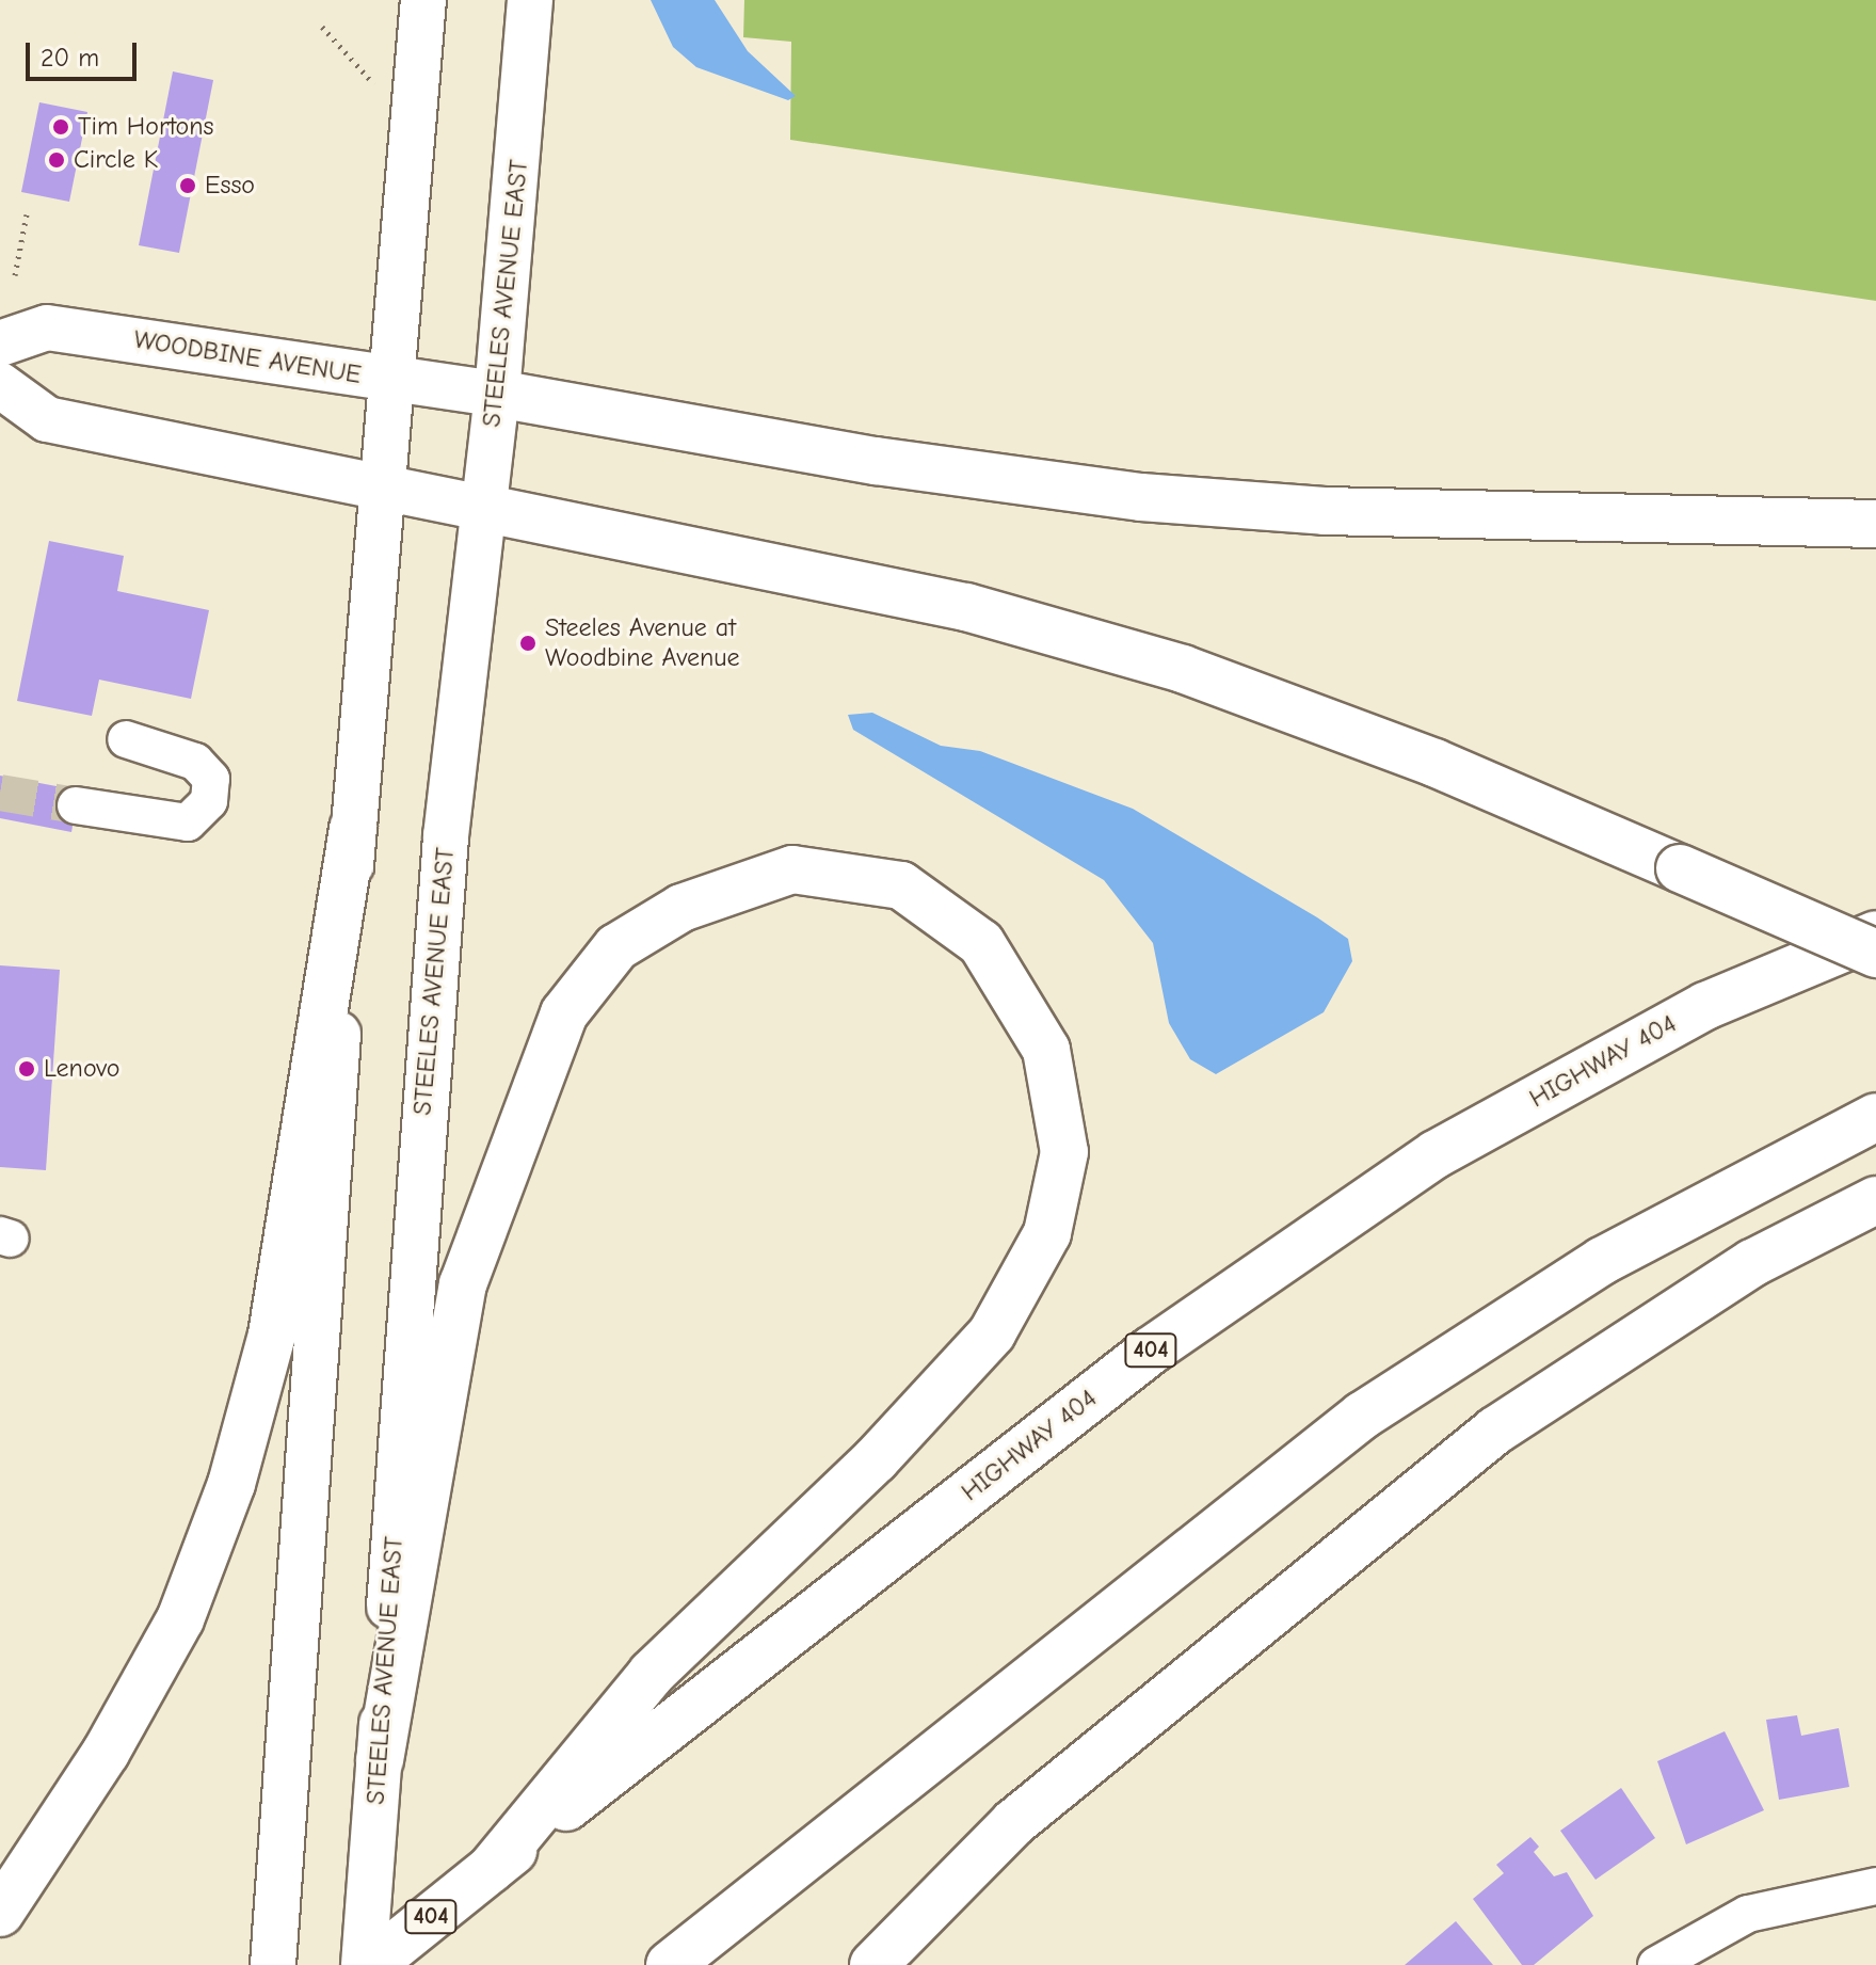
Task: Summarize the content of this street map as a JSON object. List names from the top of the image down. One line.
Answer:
{"streets":{"highway":["HIGHWAY 404","404"],"main road":["STEELES AVENUE EAST","WOODBINE AVENUE"]},"crossings":[["STEELES AVENUE EAST","WOODBINE AVENUE"]],"places":["Tim Hortons","Circle K","Esso","Steeles Avenue at Woodbine Avenue","Lenovo"],"scale_bar":"20 m"}
